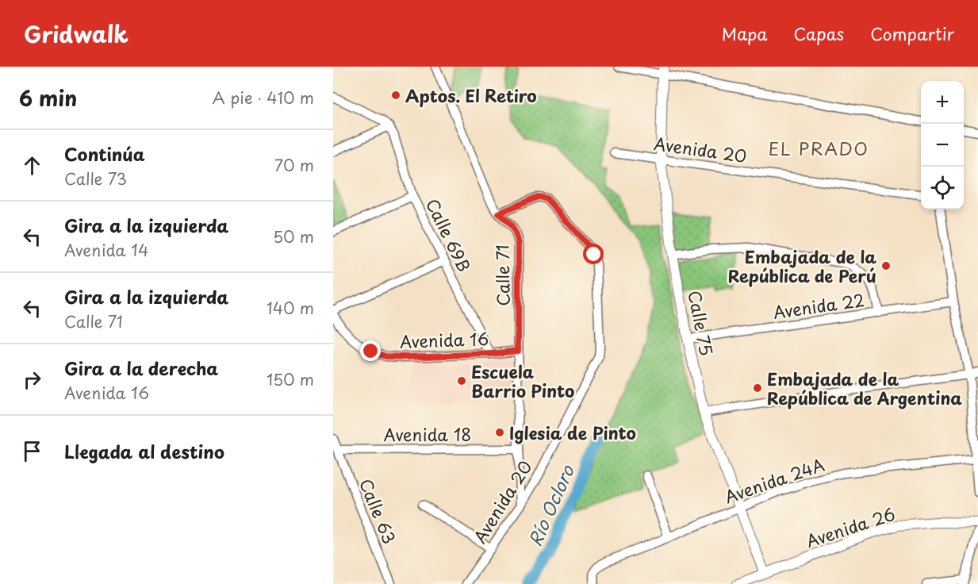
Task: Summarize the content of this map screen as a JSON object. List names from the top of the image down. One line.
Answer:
{"streets":{"street":["Avenida 20","Calle 69B","Calle 71","Avenida 22","Calle 75","Avenida 16","Avenida 18","Avenida 24A","Calle 63","Avenida 26"]},"crossings":[["Avenida 20","Calle 71"],["Avenida 20","Calle 75"],["Calle 69B","Avenida 16"],["Calle 71","Avenida 16"],["Calle 71","Avenida 18"],["Avenida 22","Calle 75"],["Calle 75","Avenida 24A"],["Calle 75","Avenida 26"],["Avenida 18","Calle 63"]],"districts":["EL PRADO"],"water":["Río Ocloro"],"places":["Aptos. El Retiro","Embajada de la República de Perú","Escuela Barrio Pinto","Embajada de la República de Argentina","Iglesia de Pinto"],"page":{"header":"Gridwalk","nav":["Mapa","Capas","Compartir"],"heading":["6 min","A pie · 410 m"],"map_buttons":["+","−"],"list":[["Continúa","Calle 73","70 m"],["Gira a la izquierda","Avenida 14","50 m"],["Gira a la izquierda","Calle 71","140 m"],["Gira a la derecha","Avenida 16","150 m"],"Llegada al destino"]}}
